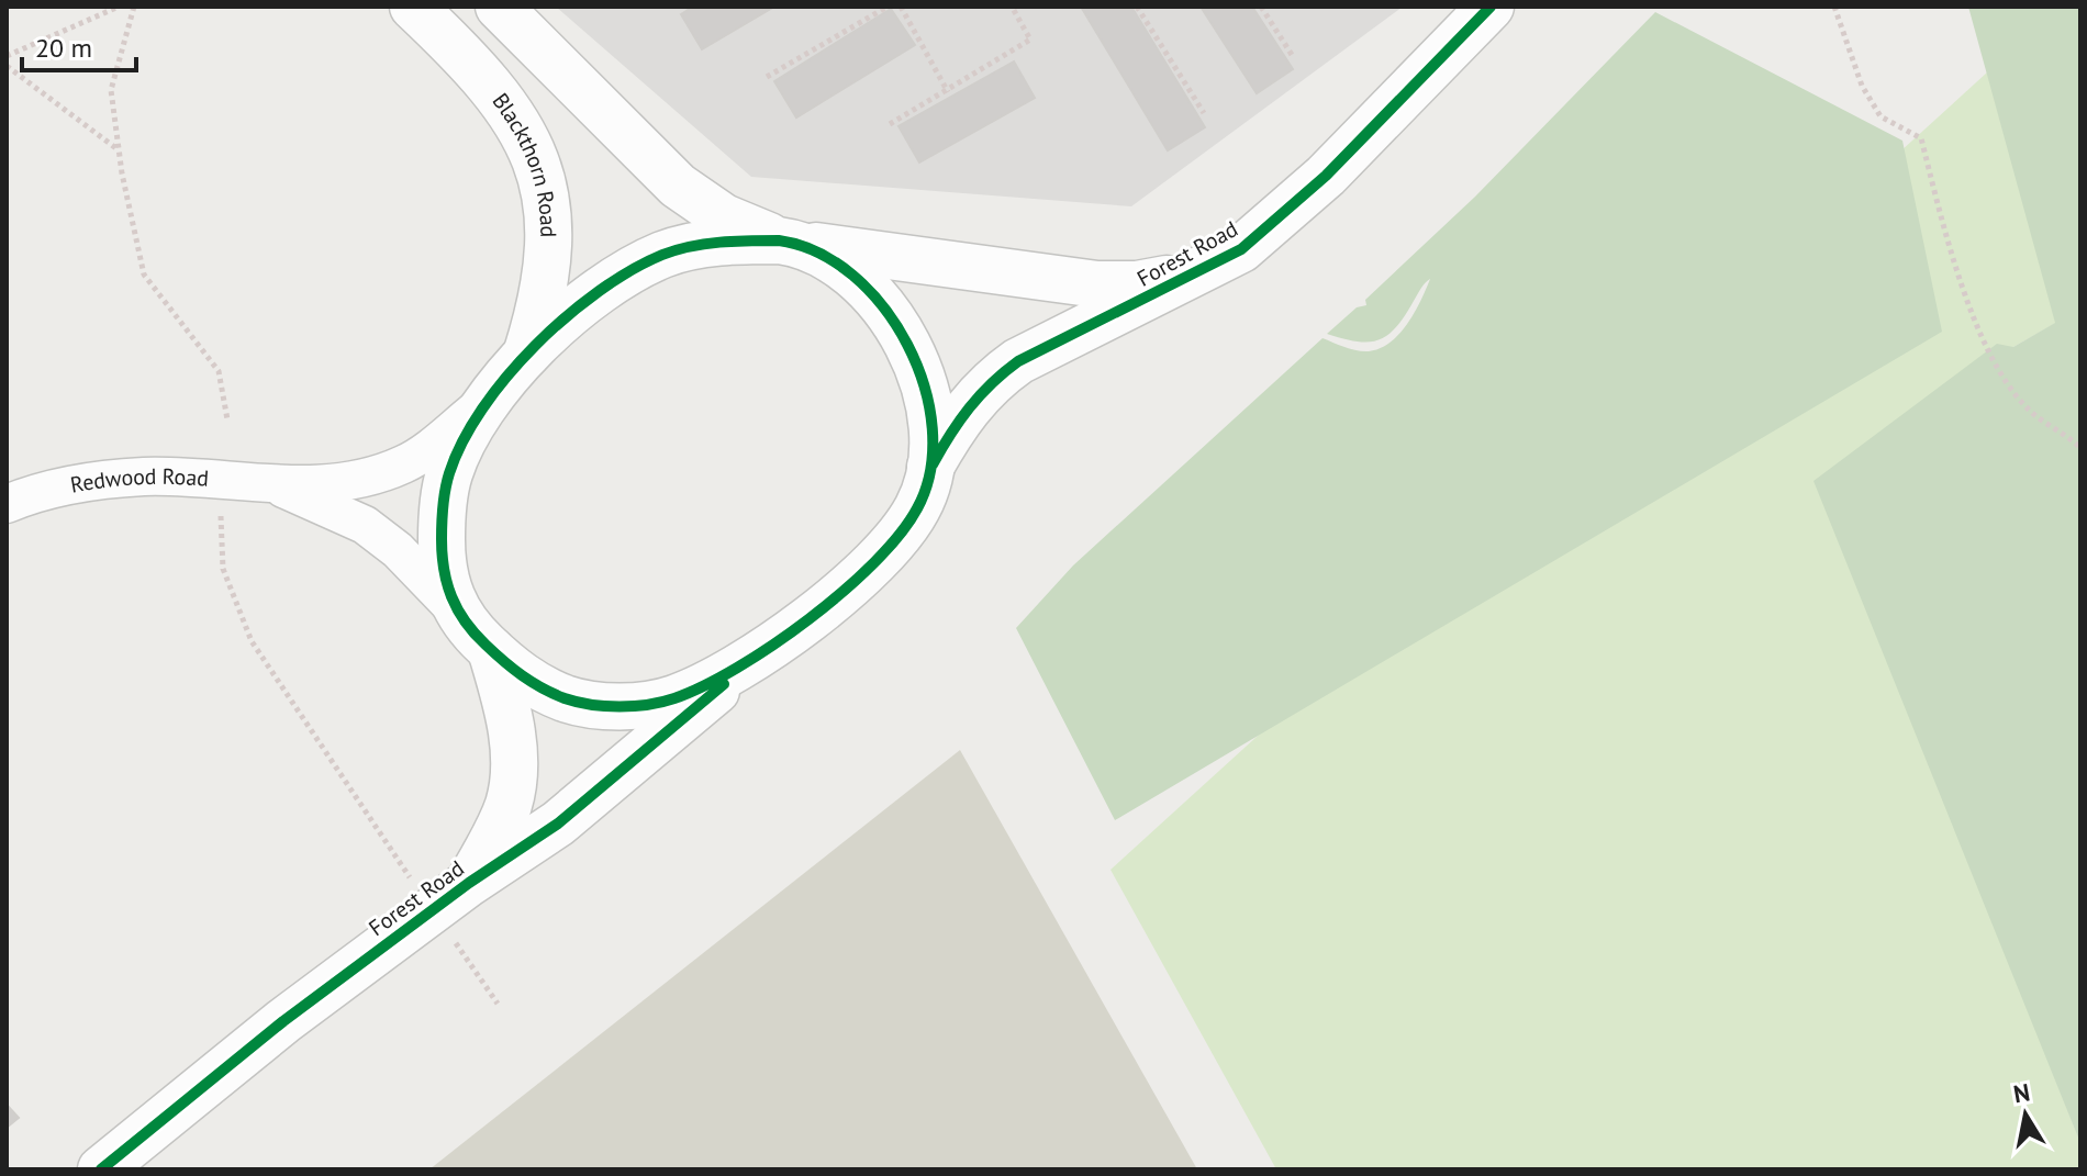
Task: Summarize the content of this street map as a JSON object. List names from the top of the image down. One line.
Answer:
{"streets":{"street":["Blackthorn Road","Forest Road","Redwood Road"]},"scale_bar":"20 m","north":"top"}
